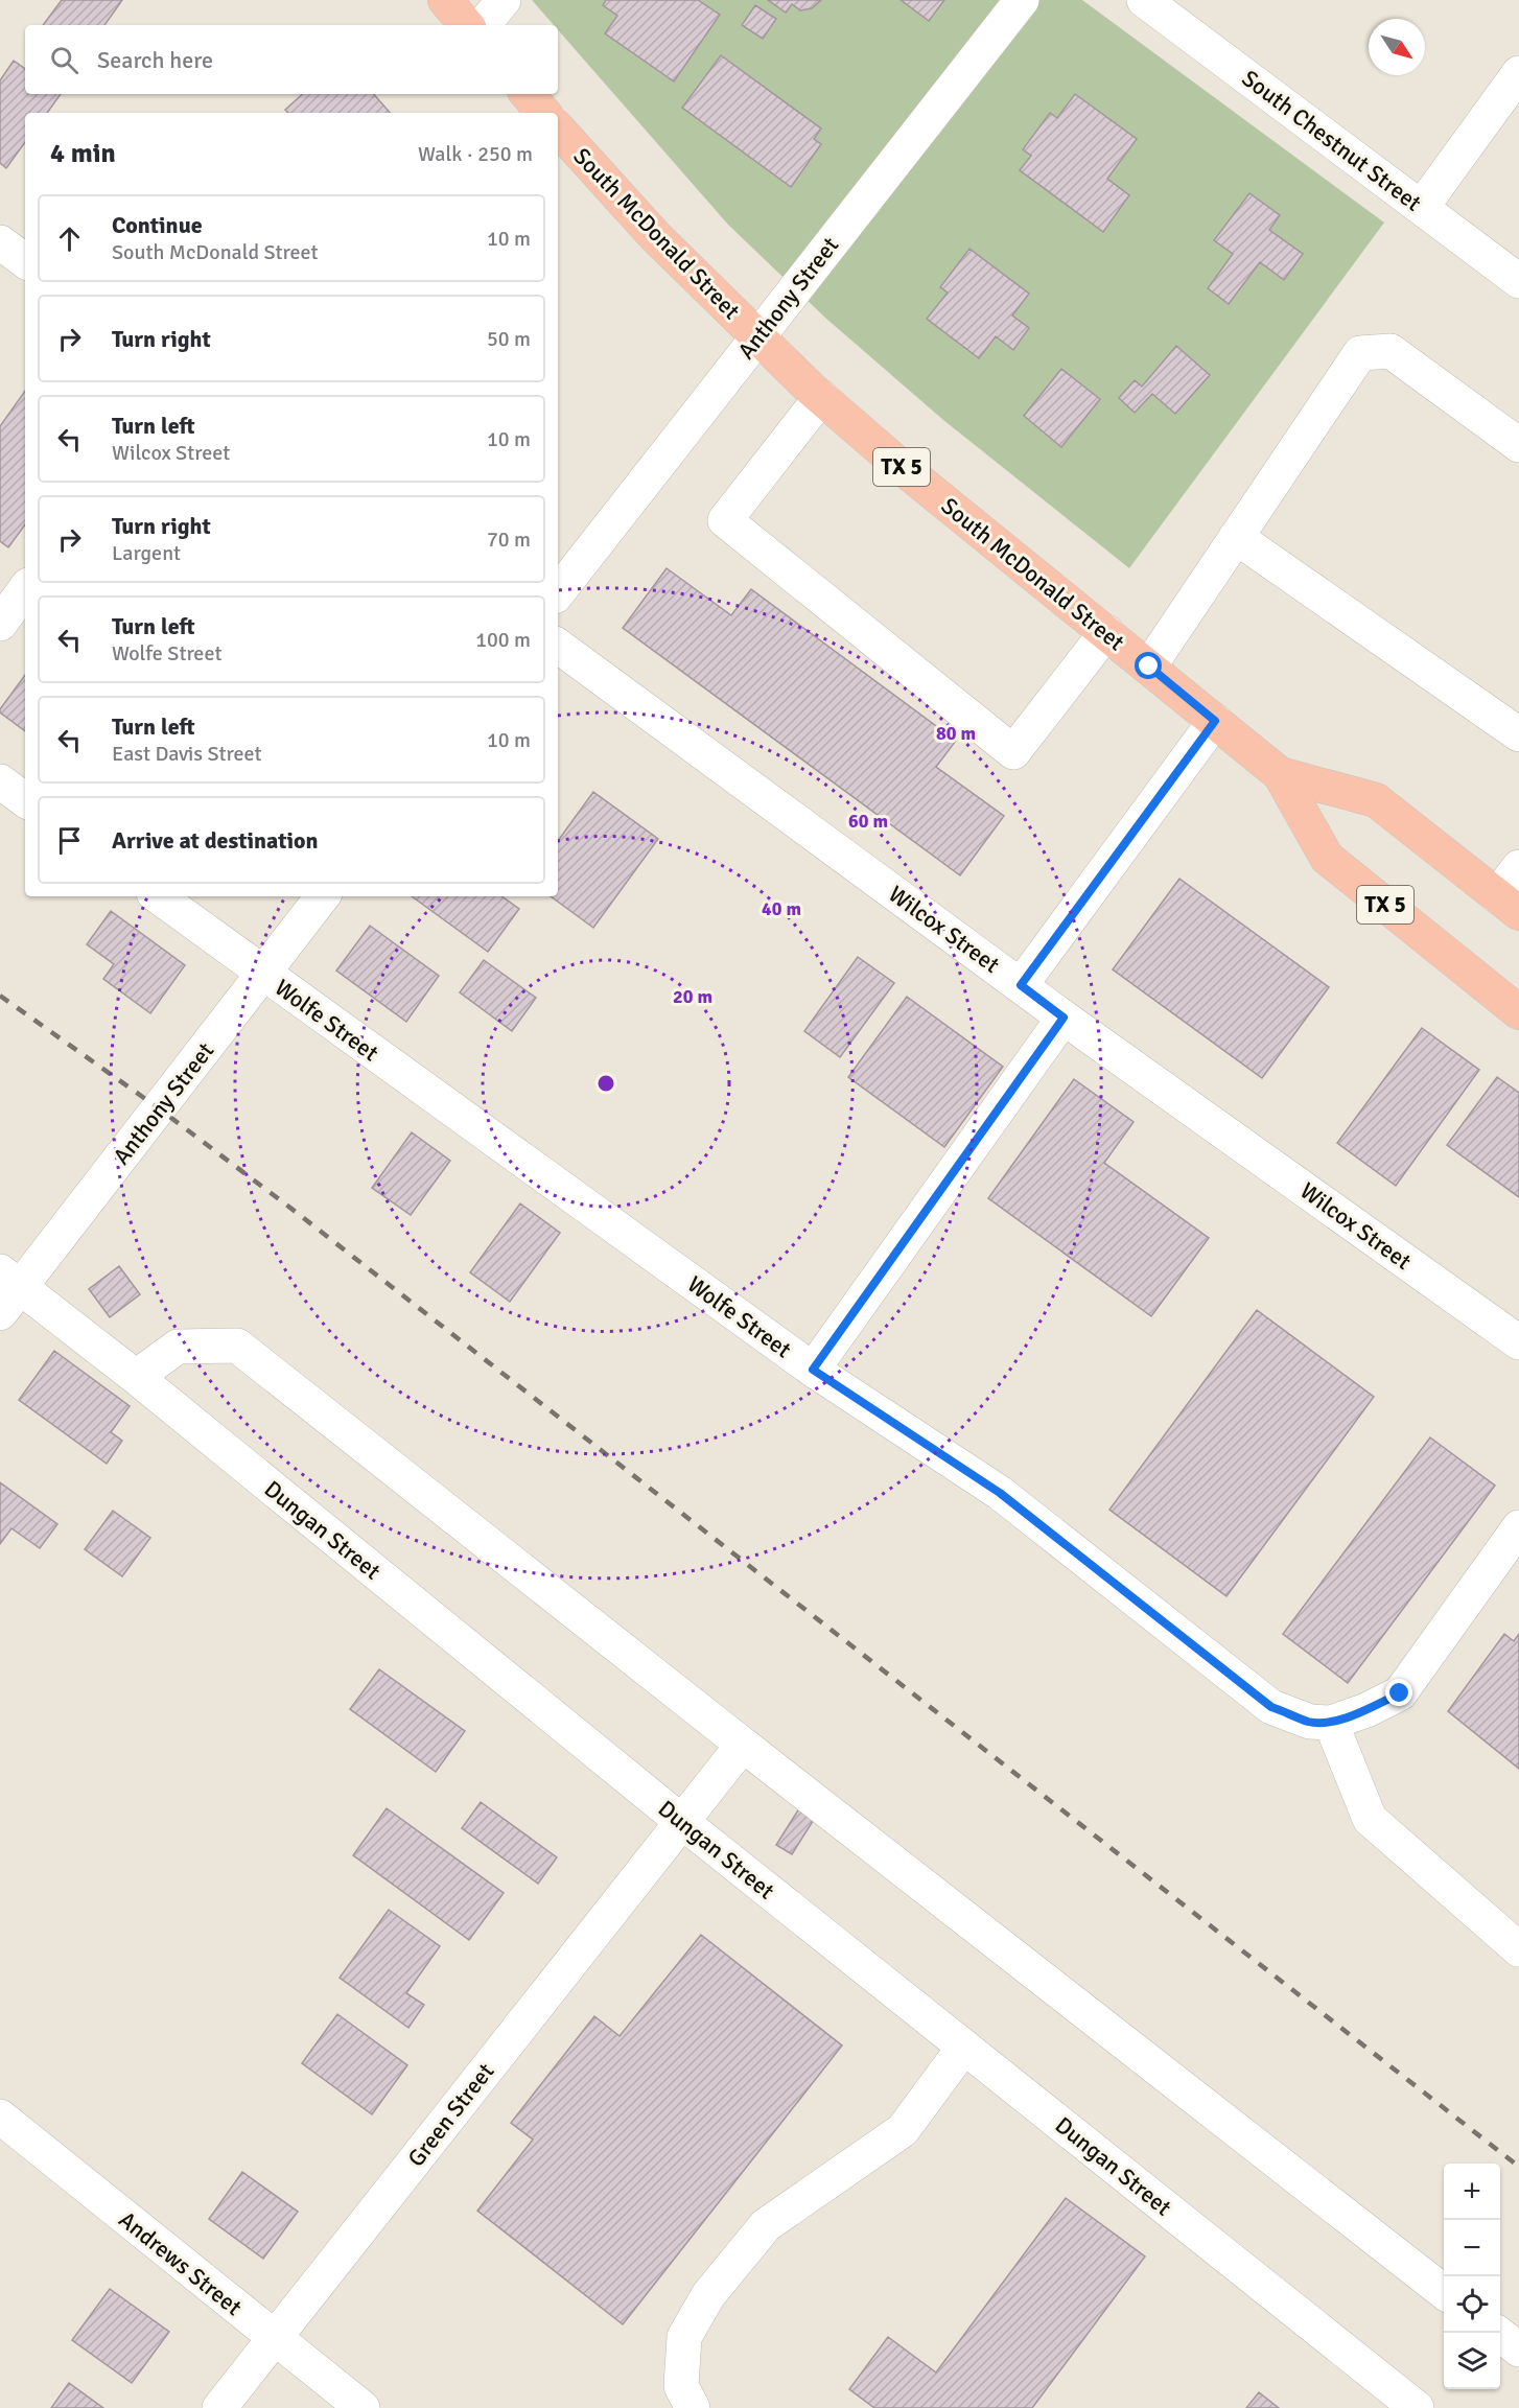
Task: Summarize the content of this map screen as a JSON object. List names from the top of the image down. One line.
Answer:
{"streets":{"main road":["South McDonald Street","TX 5"],"street":["South Chestnut Street","Anthony Street","Wilcox Street","Wolfe Street","Dungan Street","Green Street","Andrews Street"]},"crossings":[["South McDonald Street","Anthony Street"],["Anthony Street","Wolfe Street"],["Anthony Street","Dungan Street"],["Dungan Street","Green Street"],["Green Street","Andrews Street"]],"north":"bottom right","page":{"search":"Search here","heading":["4 min","Walk · 250 m"],"list":[["Continue","South McDonald Street","10 m"],["Turn right","50 m"],["Turn left","Wilcox Street","10 m"],["Turn right","Largent","70 m"],["Turn left","Wolfe Street","100 m"],["Turn left","East Davis Street","10 m"],"Arrive at destination"],"map_buttons":["+","−"]},"rings":["80 m","60 m","40 m","20 m"]}
